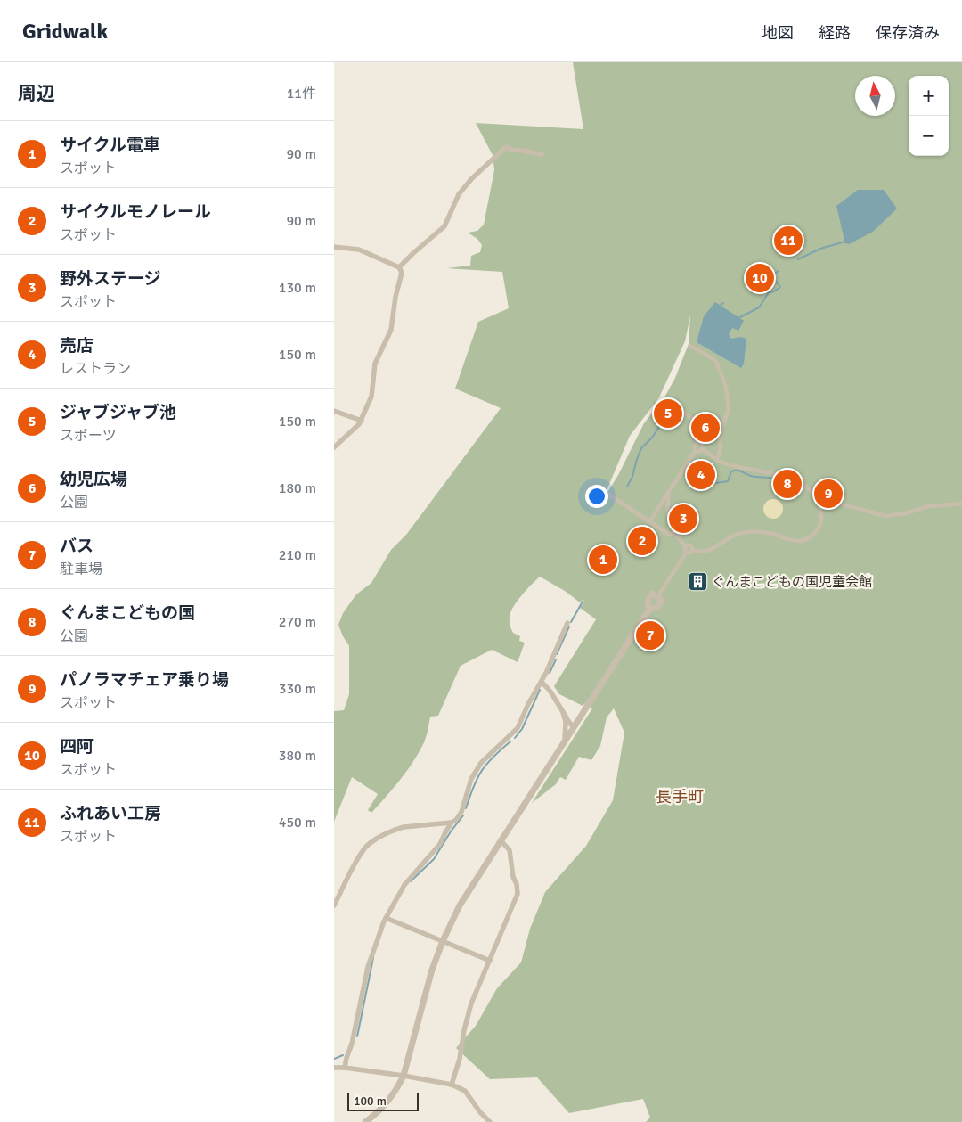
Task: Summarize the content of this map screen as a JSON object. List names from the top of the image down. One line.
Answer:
{"districts":["長手町"],"places":{"building":["ぐんまこどもの国児童会館"]},"scale_bar":"100 m","north":"top","page":{"header":"Gridwalk","nav":["地図","経路","保存済み"],"heading":["周辺","11件"],"map_buttons":["+","−"],"list":[{"mark":"1","name":"サイクル電車","note":"スポット","value":"90 m"},{"mark":"2","name":"サイクルモノレール","note":"スポット","value":"90 m"},{"mark":"3","name":"野外ステージ","note":"スポット","value":"130 m"},{"mark":"4","name":"売店","note":"レストラン","value":"150 m"},{"mark":"5","name":"ジャブジャブ池","note":"スポーツ","value":"150 m"},{"mark":"6","name":"幼児広場","note":"公園","value":"180 m"},{"mark":"7","name":"バス","note":"駐車場","value":"210 m"},{"mark":"8","name":"ぐんまこどもの国","note":"公園","value":"270 m"},{"mark":"9","name":"パノラマチェア乗り場","note":"スポット","value":"330 m"},{"mark":"10","name":"四阿","note":"スポット","value":"380 m"},{"mark":"11","name":"ふれあい工房","note":"スポット","value":"450 m"}],"pins":["11","10","5","6","4","8","9","3","2","1","7"],"scale":"100 m"}}
